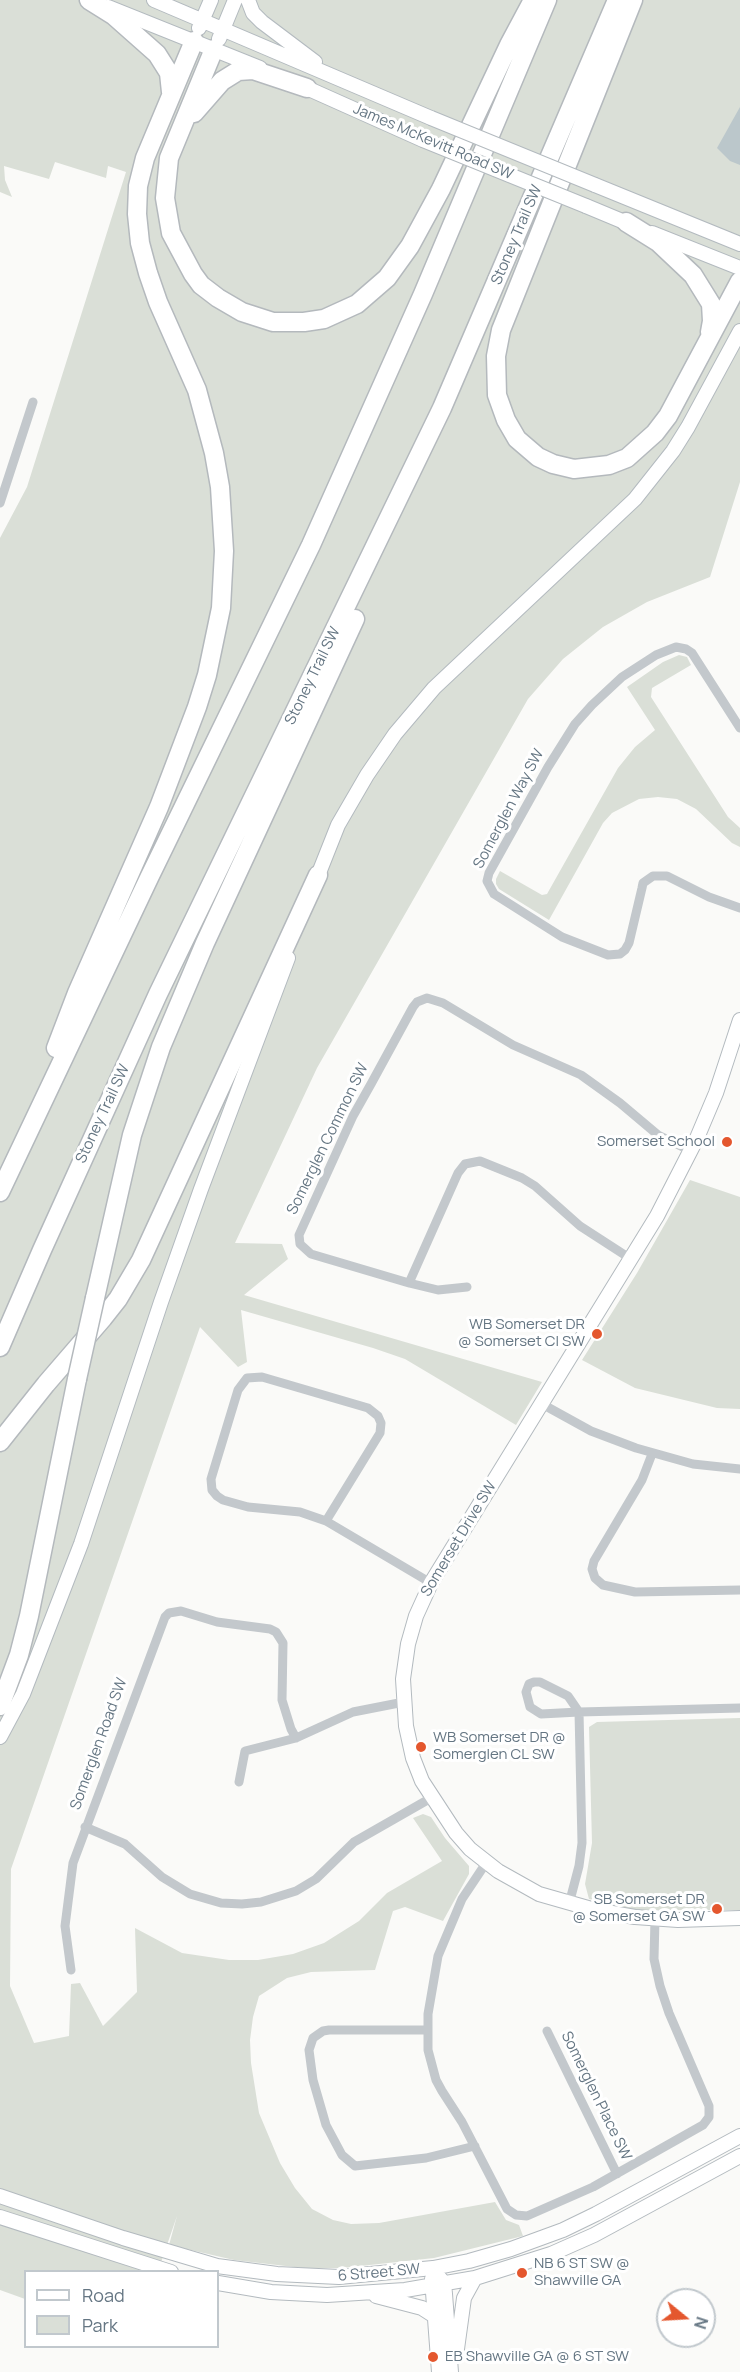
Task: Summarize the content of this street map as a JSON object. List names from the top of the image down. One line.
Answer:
{"streets":{"highway":["Stoney Trail SW"],"main road":["James McKevitt Road SW","Somerset Drive SW","6 Street SW"],"street":["Somerglen Way SW","Somerglen Common SW","Somerglen Road SW","Somerglen Place SW"]},"crossings":[["Somerglen Common SW","Somerset Drive SW"],["Somerset Drive SW","Somerglen Road SW"]],"places":["Somerset School","WB Somerset DR @ Somerset CI SW","WB Somerset DR @ Somerglen CL SW","SB Somerset DR @ Somerset GA SW","NB 6 ST SW @ Shawville GA","EB Shawville GA @ 6 ST SW"],"legend":["Road","Park"],"north":"right"}
